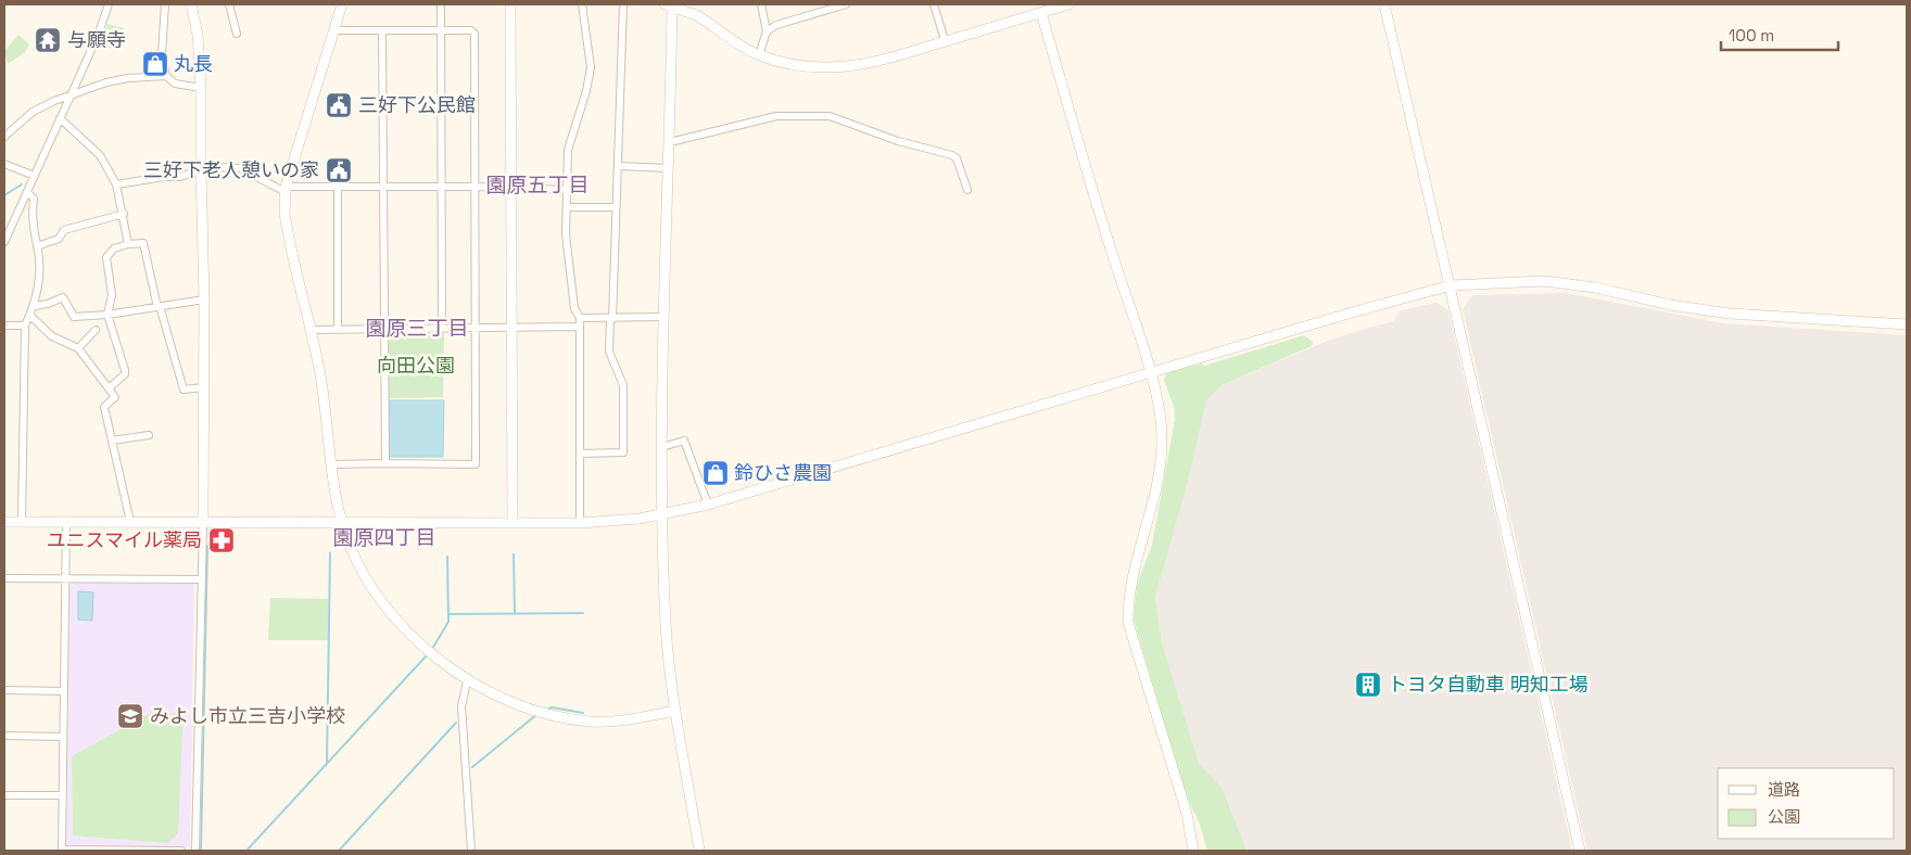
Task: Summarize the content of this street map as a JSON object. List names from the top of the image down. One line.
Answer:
{"districts":["園原五丁目","園原三丁目","園原四丁目"],"parks":["向田公園"],"places":{"temple":["与願寺"],"shop":["丸長","鈴ひさ農園"],"public building":["三好下公民館","三好下老人憩いの家"],"pharmacy":["ユニスマイル薬局"],"building":["トヨタ自動車 明知工場"],"school or university":["みよし市立三吉小学校"]},"legend":["道路","公園"],"scale_bar":"100 m"}
